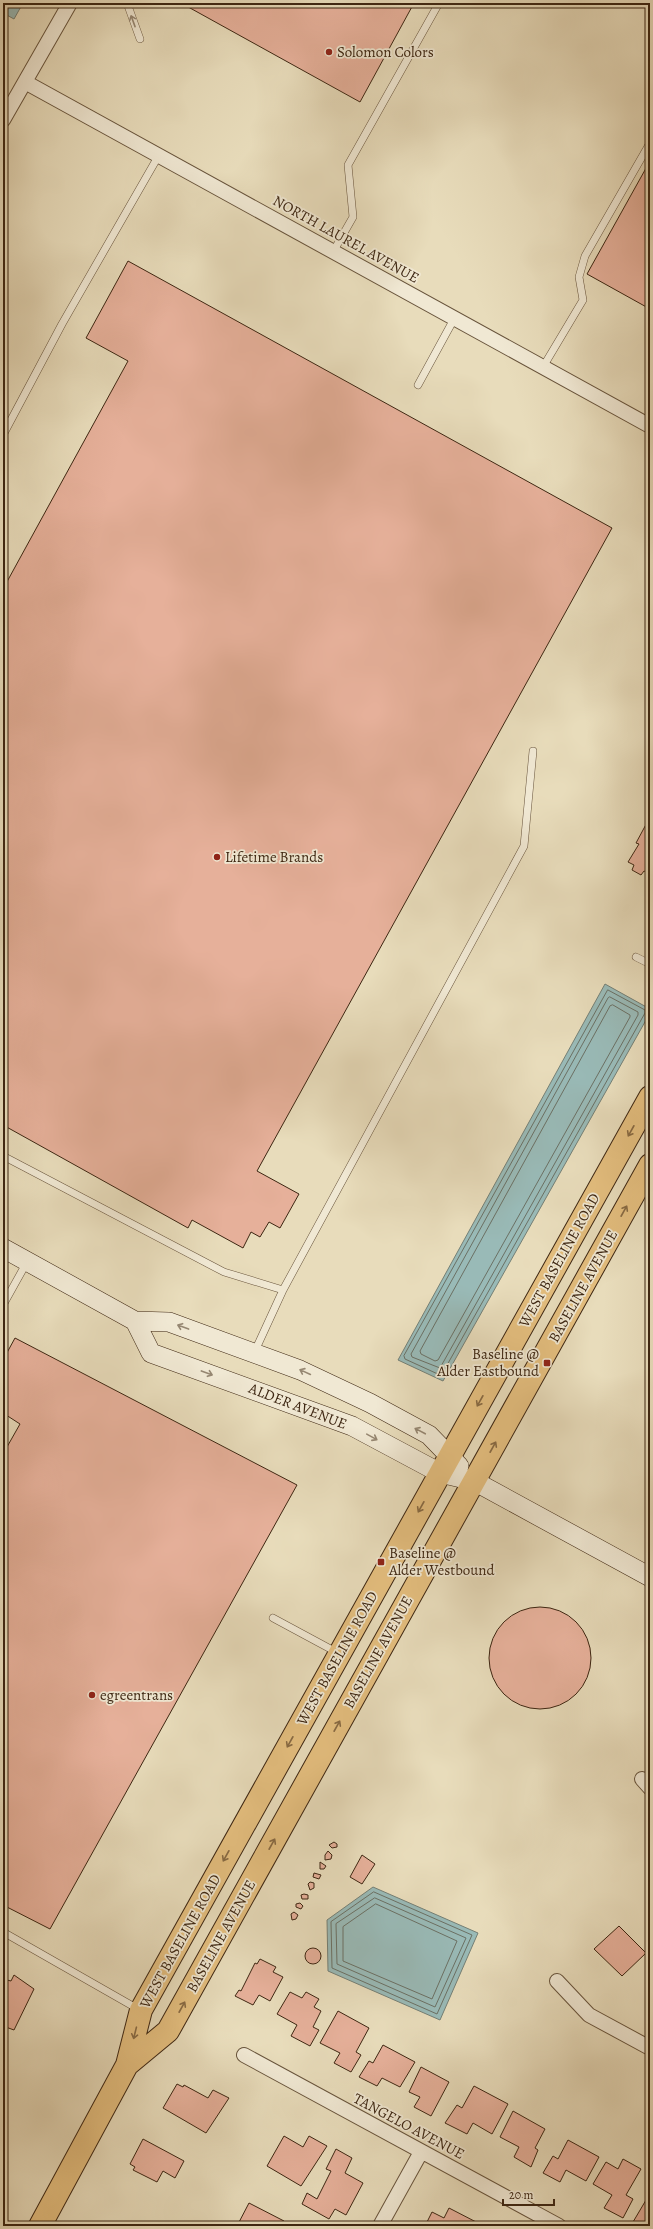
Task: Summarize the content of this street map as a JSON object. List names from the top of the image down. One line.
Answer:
{"streets":{"main road":["WEST BASELINE ROAD","BASELINE AVENUE","ALDER AVENUE"],"street":["NORTH LAUREL AVENUE","TANGELO AVENUE"]},"crossings":[["WEST BASELINE ROAD","BASELINE AVENUE"],["WEST BASELINE ROAD","ALDER AVENUE"],["BASELINE AVENUE","ALDER AVENUE"]],"one_way":["WEST BASELINE ROAD","BASELINE AVENUE"],"places":{"other":["Solomon Colors","Lifetime Brands","egreentrans"],"transit":["Baseline @ Alder Eastbound","Baseline @ Alder Westbound"]},"scale_bar":"20 m"}
